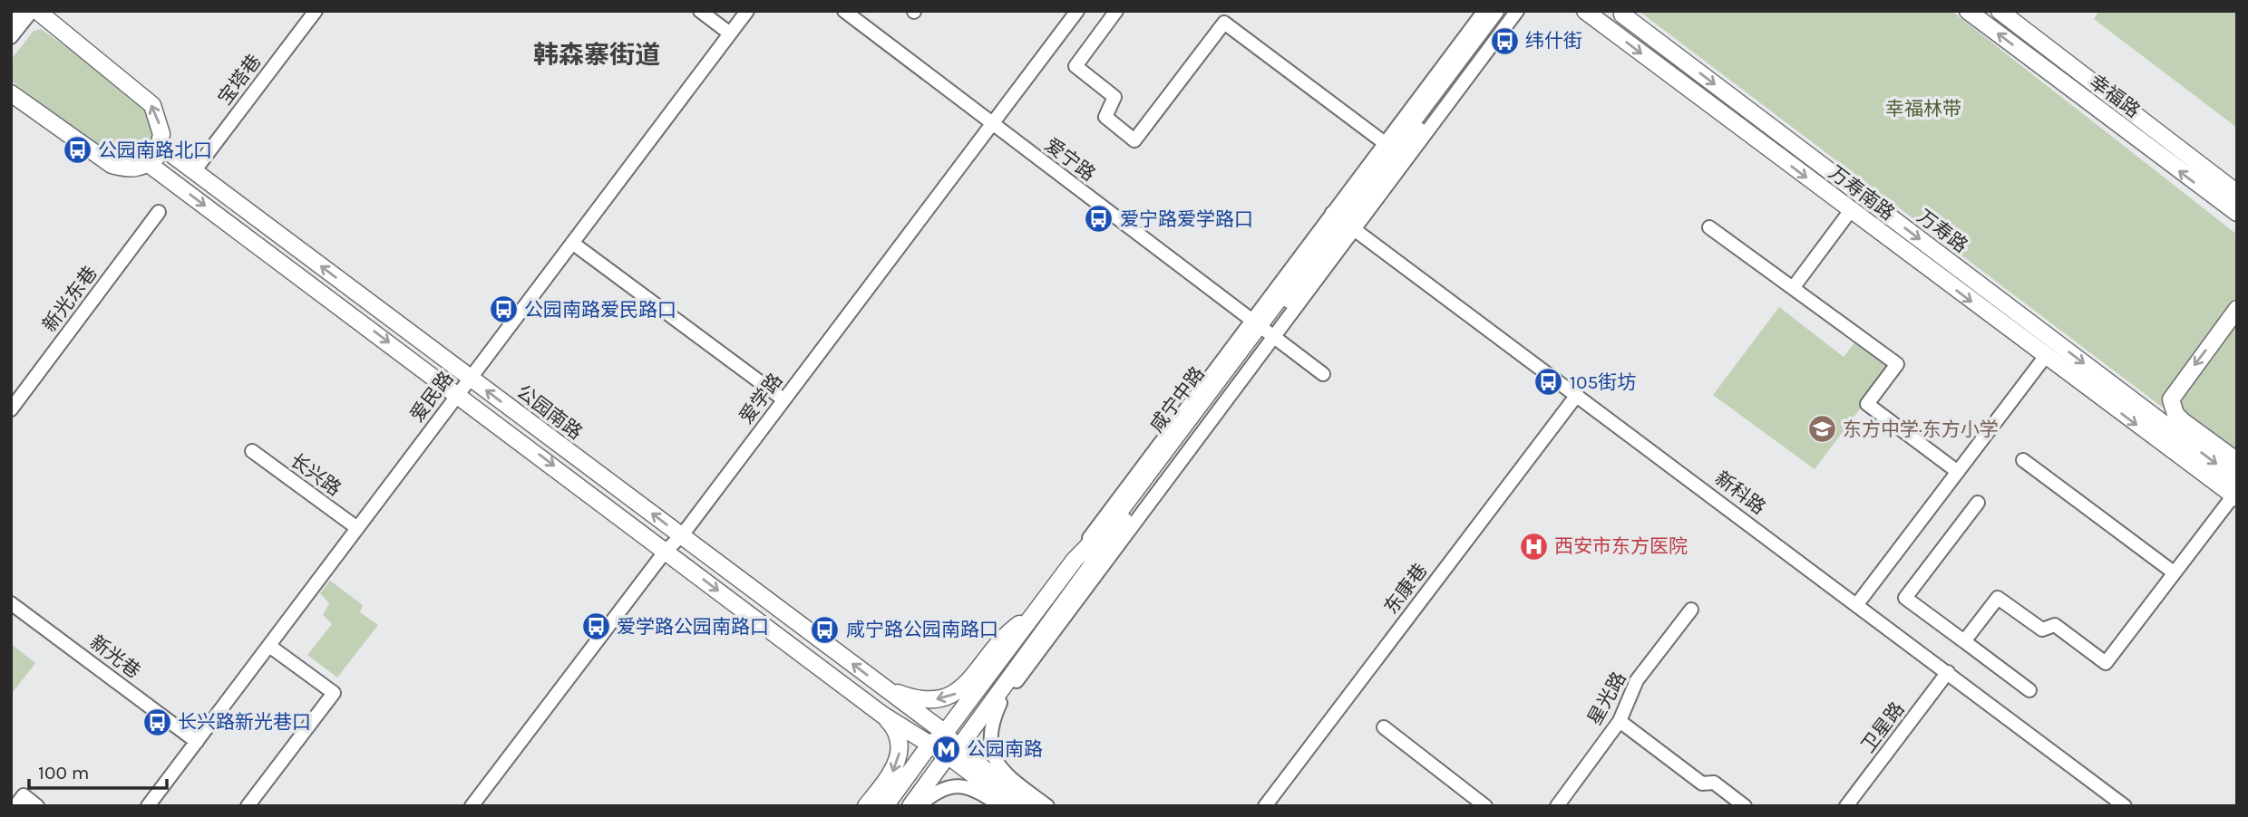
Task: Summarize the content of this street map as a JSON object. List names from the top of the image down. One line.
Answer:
{"streets":{"main road":["幸福路","万寿南路","万寿路","咸宁中路","公园南路"],"street":["宝塔巷","爱宁路","新光东巷","爱民路","爱学路","长兴路","新科路","东康巷","新光巷","星光路","卫星路"]},"crossings":[["宝塔巷","公园南路"],["爱宁路","爱学路"],["爱宁路","咸宁中路"],["爱民路","公园南路"],["爱民路","长兴路"],["爱民路","新光巷"],["爱学路","公园南路"],["咸宁中路","公园南路"],["咸宁中路","新科路"],["新科路","东康巷"],["新科路","卫星路"]],"one_way":["万寿南路","万寿路"],"districts":["韩森寨街道"],"parks":["幸福林带"],"places":{"bus stop":["纬什街","公园南路北口","爱宁路爱学路口","公园南路爱民路口","105街坊","爱学路公园南路口","咸宁路公园南路口","长兴路新光巷口"],"school or university":["东方中学·东方小学"],"hospital":["西安市东方医院"],"metro station":["公园南路"]},"scale_bar":"100 m"}
